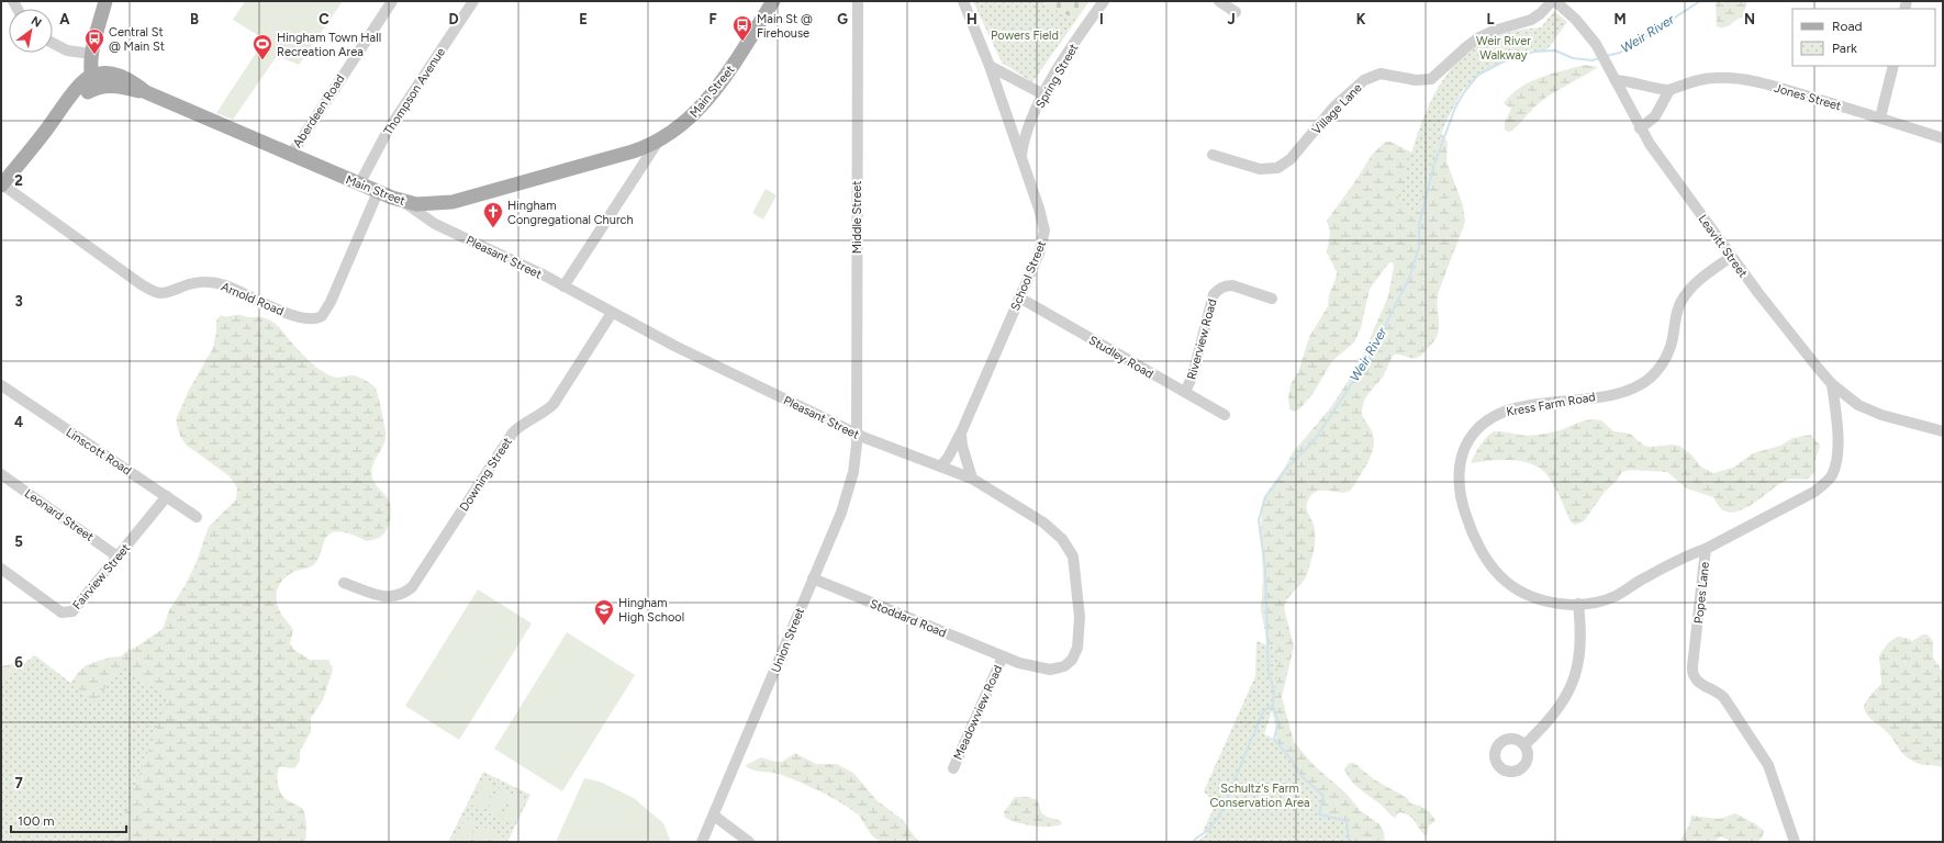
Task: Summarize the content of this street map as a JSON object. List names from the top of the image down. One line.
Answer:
{"streets":{"main road":["Main Street"],"street":["Spring Street","Thompson Avenue","Jones Street","Village Lane","Aberdeen Road","Middle Street","Leavitt Street","Pleasant Street","School Street","Arnold Road","Riverview Road","Studley Road","Kress Farm Road","Linscott Road","Downing Street","Leonard Street","Fairview Street","Popes Lane","Stoddard Road","Union Street","Meadowview Road"]},"crossings":[["Spring Street","School Street"],["Thompson Avenue","Main Street"],["Main Street","Aberdeen Road"],["Main Street","Pleasant Street"],["Main Street","Arnold Road"],["Jones Street","Leavitt Street"],["Village Lane","Leavitt Street"],["Middle Street","Pleasant Street"],["Middle Street","Union Street"],["Leavitt Street","Kress Farm Road"],["Leavitt Street","Popes Lane"],["Pleasant Street","School Street"],["Pleasant Street","Downing Street"],["Pleasant Street","Stoddard Road"],["Pleasant Street","Union Street"],["Pleasant Street","Meadowview Road"],["School Street","Studley Road"],["Riverview Road","Studley Road"],["Kress Farm Road","Popes Lane"],["Linscott Road","Fairview Street"],["Leonard Street","Fairview Street"],["Stoddard Road","Union Street"],["Stoddard Road","Meadowview Road"]],"water":["Weir River"],"parks":["Powers Field","Weir River Walkway","Schultz's Farm Conservation Area"],"places":{"bus stop":["Main St @ Firehouse","Central St @ Main St"],"sports":["Hingham Town Hall Recreation Area"],"church":["Hingham Congregational Church"],"school or university":["Hingham High School"]},"legend":["Road","Park"],"scale_bar":"100 m","north":"top right","grid":{"columns":["A","B","C","D","E","F","G","H","I","J","K","L","M","N"],"rows":["2","3","4","5","6","7"]}}
